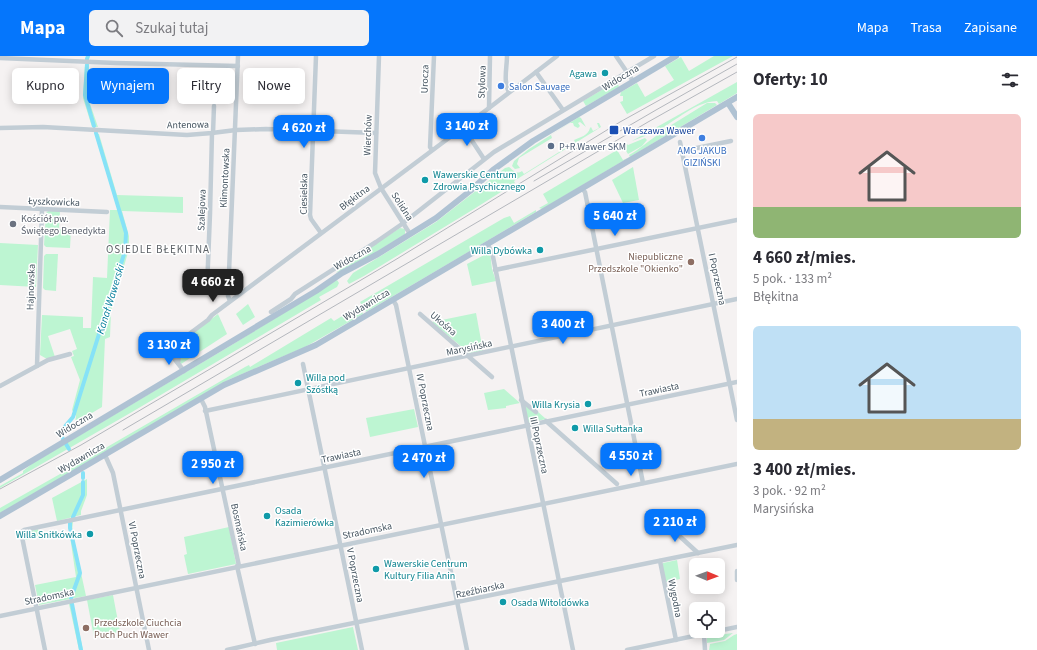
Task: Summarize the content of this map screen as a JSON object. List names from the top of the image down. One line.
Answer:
{"streets":{"main road":["Widoczna","Wydawnicza"],"street":["Urocza","Stylowa","Antenowa","Wierchów","Klimontowska","Ciesielska","Błękitna","Łyszkowicka","Solidna","Szalejowa","I Poprzeczna","Hajnowska","Ukośna","Marysińska","Trawiasta","IV Poprzeczna","III Poprzeczna","Bosmańska","Stradomska","VI Poprzeczna","V Poprzeczna","Rzeźbiarska","Wygodna"]},"crossings":[["Widoczna","Solidna"],["Urocza","Błękitna"],["Stylowa","Błękitna"],["Antenowa","Wierchów"],["Antenowa","Klimontowska"],["Antenowa","Ciesielska"],["Antenowa","Szalejowa"],["Wierchów","Błękitna"],["Wierchów","Solidna"],["Klimontowska","Błękitna"],["Ciesielska","Błękitna"],["Błękitna","Solidna"],["Łyszkowicka","Hajnowska"],["I Poprzeczna","Marysińska"],["I Poprzeczna","Trawiasta"],["Wydawnicza","IV Poprzeczna"],["Wydawnicza","III Poprzeczna"],["Wydawnicza","Bosmańska"],["Wydawnicza","VI Poprzeczna"],["Ukośna","Marysińska"],["Marysińska","IV Poprzeczna"],["Marysińska","III Poprzeczna"],["Marysińska","Bosmańska"],["Marysińska","V Poprzeczna"],["Trawiasta","IV Poprzeczna"],["Trawiasta","III Poprzeczna"],["Trawiasta","Bosmańska"],["Trawiasta","Stradomska"],["Trawiasta","VI Poprzeczna"],["Trawiasta","V Poprzeczna"],["IV Poprzeczna","Stradomska"],["IV Poprzeczna","Rzeźbiarska"],["III Poprzeczna","Stradomska"],["III Poprzeczna","Rzeźbiarska"],["Bosmańska","Stradomska"],["Bosmańska","Rzeźbiarska"],["Stradomska","VI Poprzeczna"],["Stradomska","V Poprzeczna"],["V Poprzeczna","Rzeźbiarska"],["Rzeźbiarska","Wygodna"]],"districts":["OSIEDLE BŁĘKITNA"],"water":["Kanał Wawerski"],"places":{"other":["Agawa","Salon Sauvage","AMG JAKUB GIZIŃSKI","P+R Wawer SKM","Wawerskie Centrum Zdrowia Psychicznego","Kościół pw. Świętego Benedykta","Willa Dybówka","Niepubliczne Przedszkole \"Okienko\"","Willa pod Szóstką","Willa Krysia","Willa Sułtanka","Osada Kazimierówka","Willa Snitkówka","Wawerskie Centrum Kultury Filia Anin","Osada Witoldówka","Przedszkole Ciuchcia Puch Puch Wawer"],"transit":["Warszawa Wawer"]},"north":"right","page":{"header":"Mapa","search":"Szukaj tutaj","nav":["Mapa","Trasa","Zapisane"],"heading":"Oferty: 10","chip":["Kupno","Wynajem","Filtry","Nowe"],"list":[{"name":"4 660 zł/mies.","note":"5 pok. · 133 m² · Błękitna"},{"name":"3 400 zł/mies.","note":"3 pok. · 92 m² · Marysińska"}],"price":["3 140 zł","4 620 zł","5 640 zł","4 660 zł","3 400 zł","3 130 zł","4 550 zł","2 470 zł","2 950 zł","2 210 zł"]}}
